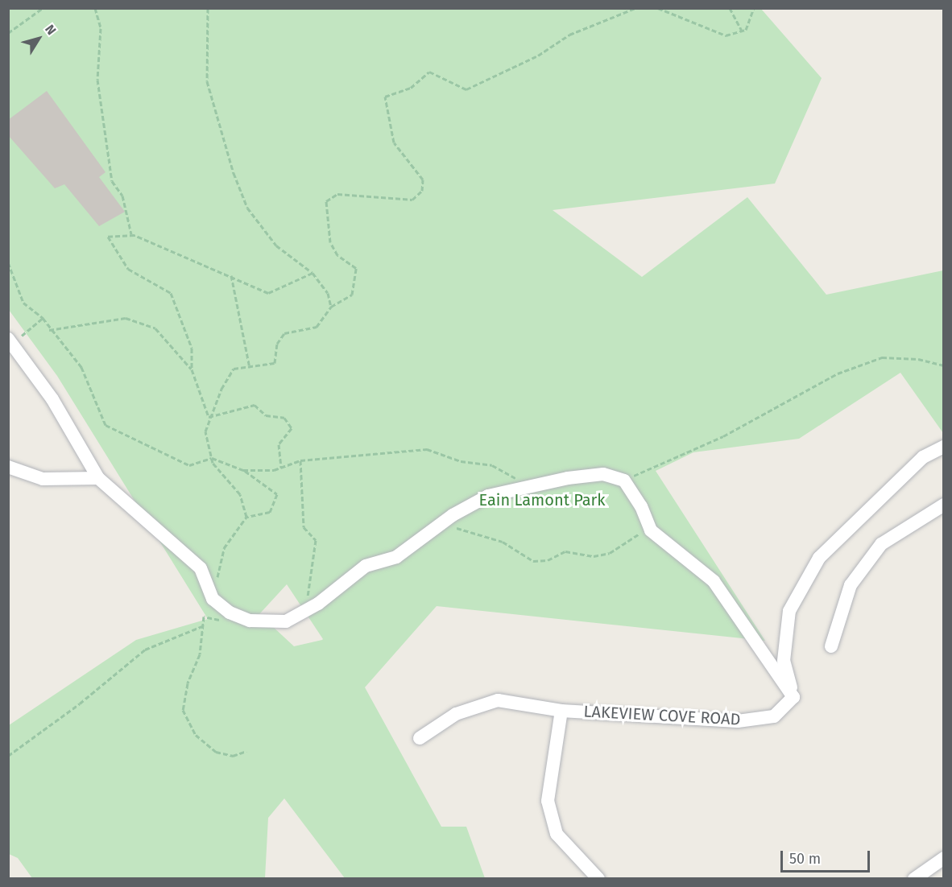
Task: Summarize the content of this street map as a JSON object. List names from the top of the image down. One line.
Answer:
{"streets":{"street":["LAKEVIEW COVE ROAD"]},"parks":["Eain Lamont Park"],"scale_bar":"50 m","north":"top right"}
